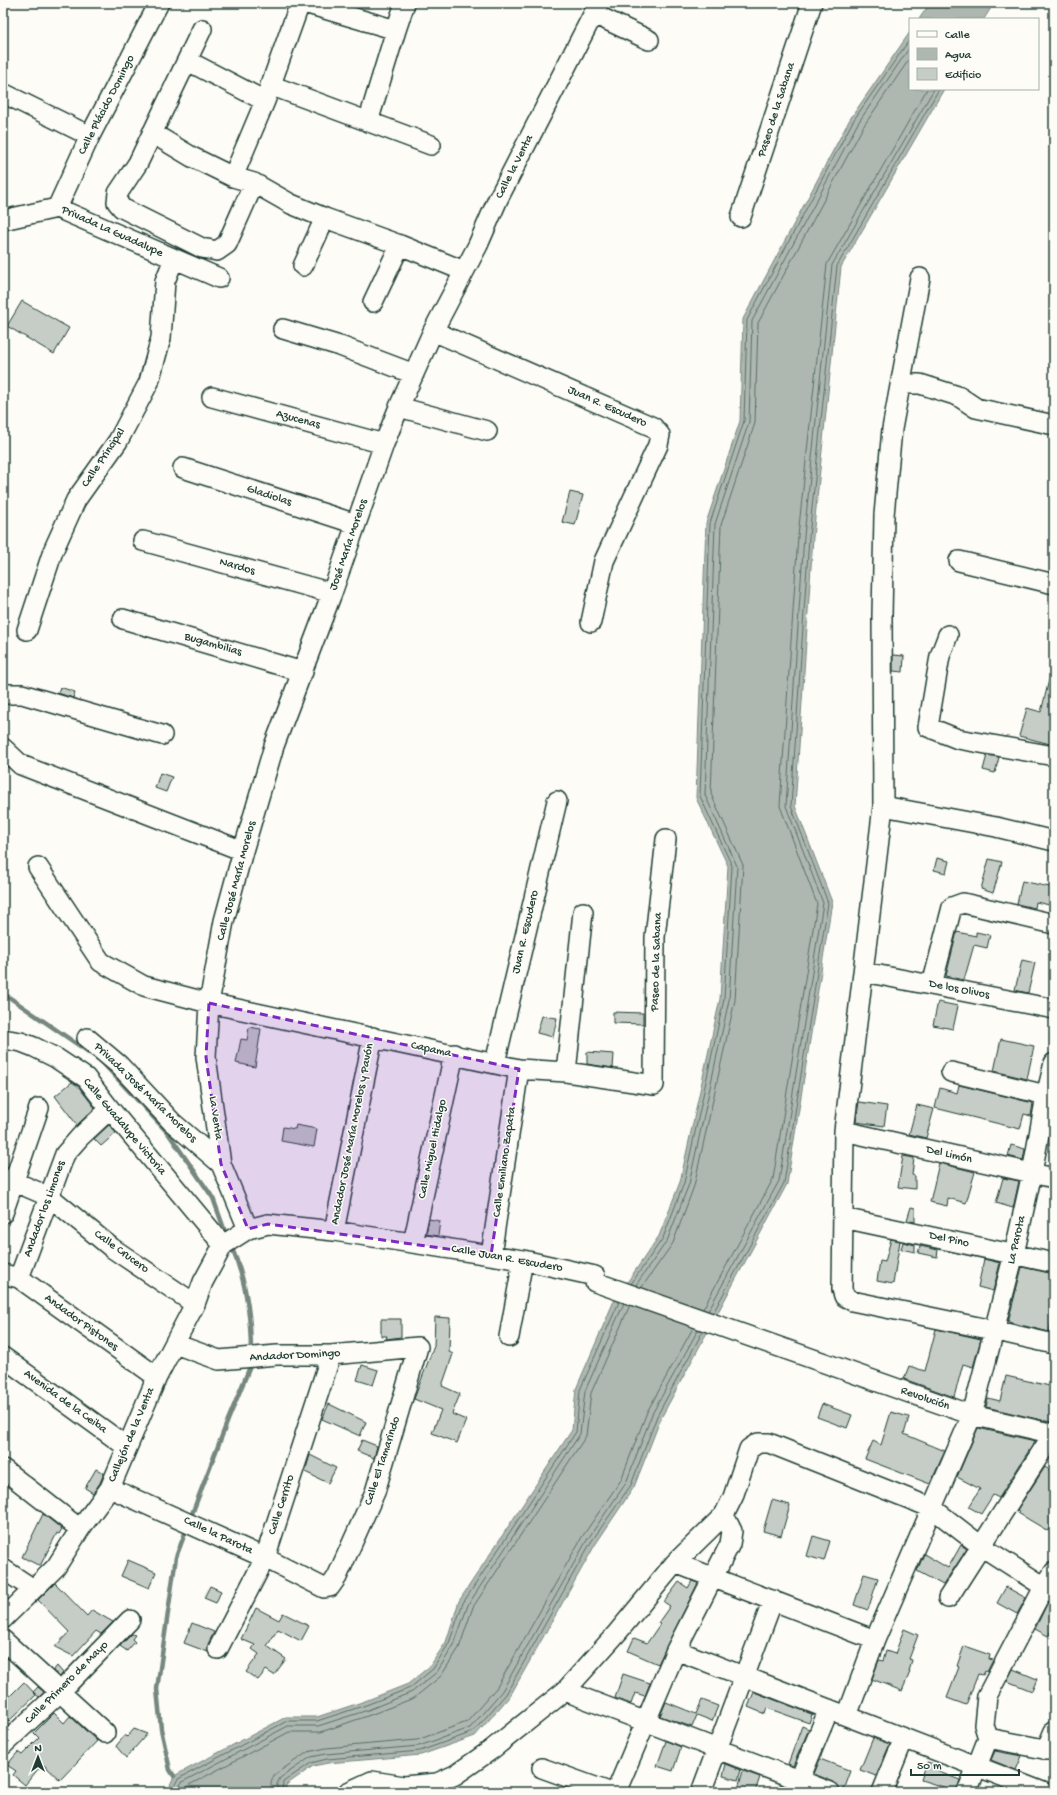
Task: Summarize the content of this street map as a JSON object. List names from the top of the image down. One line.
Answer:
{"streets":{"street":["Calle Plácido Domingo","Paseo de la Sabana","Calle la Venta","Privada La Guadalupe","Juan R. Escudero","Azucenas","Calle Principal","Gladiolas","José María Morelos","Nardos","Bugambilias","Calle José María Morelos","De los Olivos","Capama","Privada José María Morelos","La Venta","Calle Guadalupe Victoria","Andador José María Morelos y Pavón","Calle Miguel Hidalgo","Del Limón","Calle Emiliano Zapata","Andador los Limones","Del Pino","La Parota","Calle Crucero","Calle Juan R. Escudero","Andador Pistones","Andador Domingo","Revolución","Avenida de la Ceiba","Callejón de la Venta","Calle El Tamarindo","Calle Cerrito","Calle la Parota","Calle Primero de Mayo"]},"crossings":[["Calle Plácido Domingo","Privada La Guadalupe"],["Paseo de la Sabana","Capama"],["Calle la Venta","Juan R. Escudero"],["Calle la Venta","José María Morelos"],["Privada La Guadalupe","Calle Principal"],["Juan R. Escudero","José María Morelos"],["Juan R. Escudero","Capama"],["Azucenas","José María Morelos"],["Gladiolas","José María Morelos"],["José María Morelos","Nardos"],["José María Morelos","Bugambilias"],["José María Morelos","Calle José María Morelos"],["Calle José María Morelos","Capama"],["Calle José María Morelos","La Venta"],["Capama","La Venta"],["Capama","Andador José María Morelos y Pavón"],["Capama","Calle Miguel Hidalgo"],["Capama","Calle Emiliano Zapata"],["Privada José María Morelos","La Venta"],["La Venta","Calle Guadalupe Victoria"],["La Venta","Calle Juan R. Escudero"],["La Venta","Callejón de la Venta"],["Calle Guadalupe Victoria","Andador los Limones"],["Calle Guadalupe Victoria","Calle Juan R. Escudero"],["Calle Guadalupe Victoria","Callejón de la Venta"],["Andador José María Morelos y Pavón","Calle Juan R. Escudero"],["Calle Miguel Hidalgo","Calle Juan R. Escudero"],["Del Limón","La Parota"],["Calle Emiliano Zapata","Calle Juan R. Escudero"],["Andador los Limones","Calle Crucero"],["Andador los Limones","Andador Pistones"],["Del Pino","La Parota"],["La Parota","Revolución"],["Calle Crucero","Callejón de la Venta"],["Calle Juan R. Escudero","Revolución"],["Calle Juan R. Escudero","Callejón de la Venta"],["Andador Pistones","Callejón de la Venta"],["Andador Domingo","Callejón de la Venta"],["Andador Domingo","Calle El Tamarindo"],["Andador Domingo","Calle Cerrito"],["Avenida de la Ceiba","Callejón de la Venta"],["Callejón de la Venta","Calle la Parota"],["Calle El Tamarindo","Calle la Parota"],["Calle Cerrito","Calle la Parota"]],"legend":["Calle","Agua","Edificio"],"scale_bar":"50 m","north":"top"}
